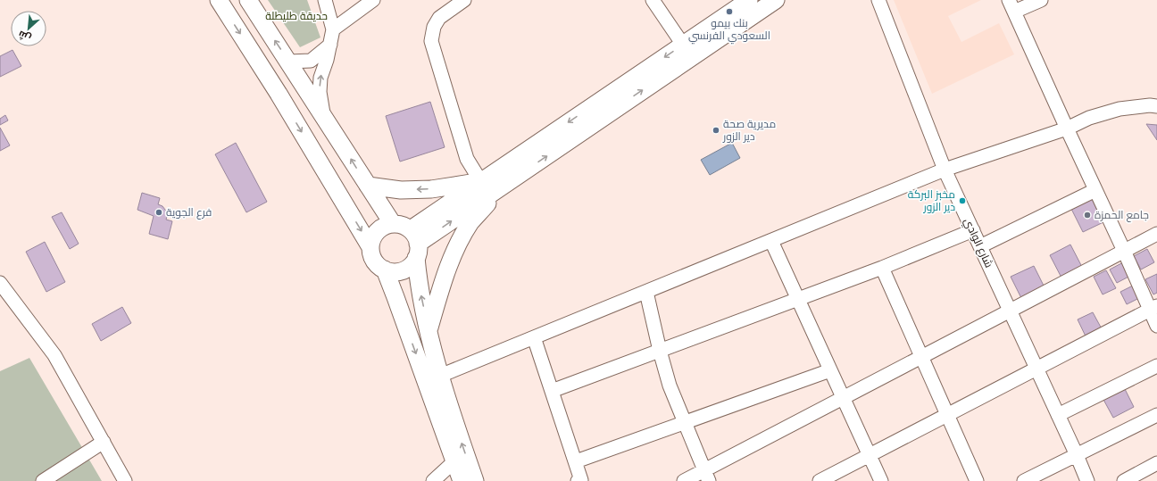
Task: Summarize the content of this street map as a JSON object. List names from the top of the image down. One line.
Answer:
{"streets":{"street":["شارع الوادي"]},"parks":["حديقة طليطلة"],"places":["بنك بيمو السعودي الفرنسي","مديرية صحة دير الزور","مخبز البركة دير الزور","فرع الجوية","جامع الحمزة"],"north":"bottom left"}
